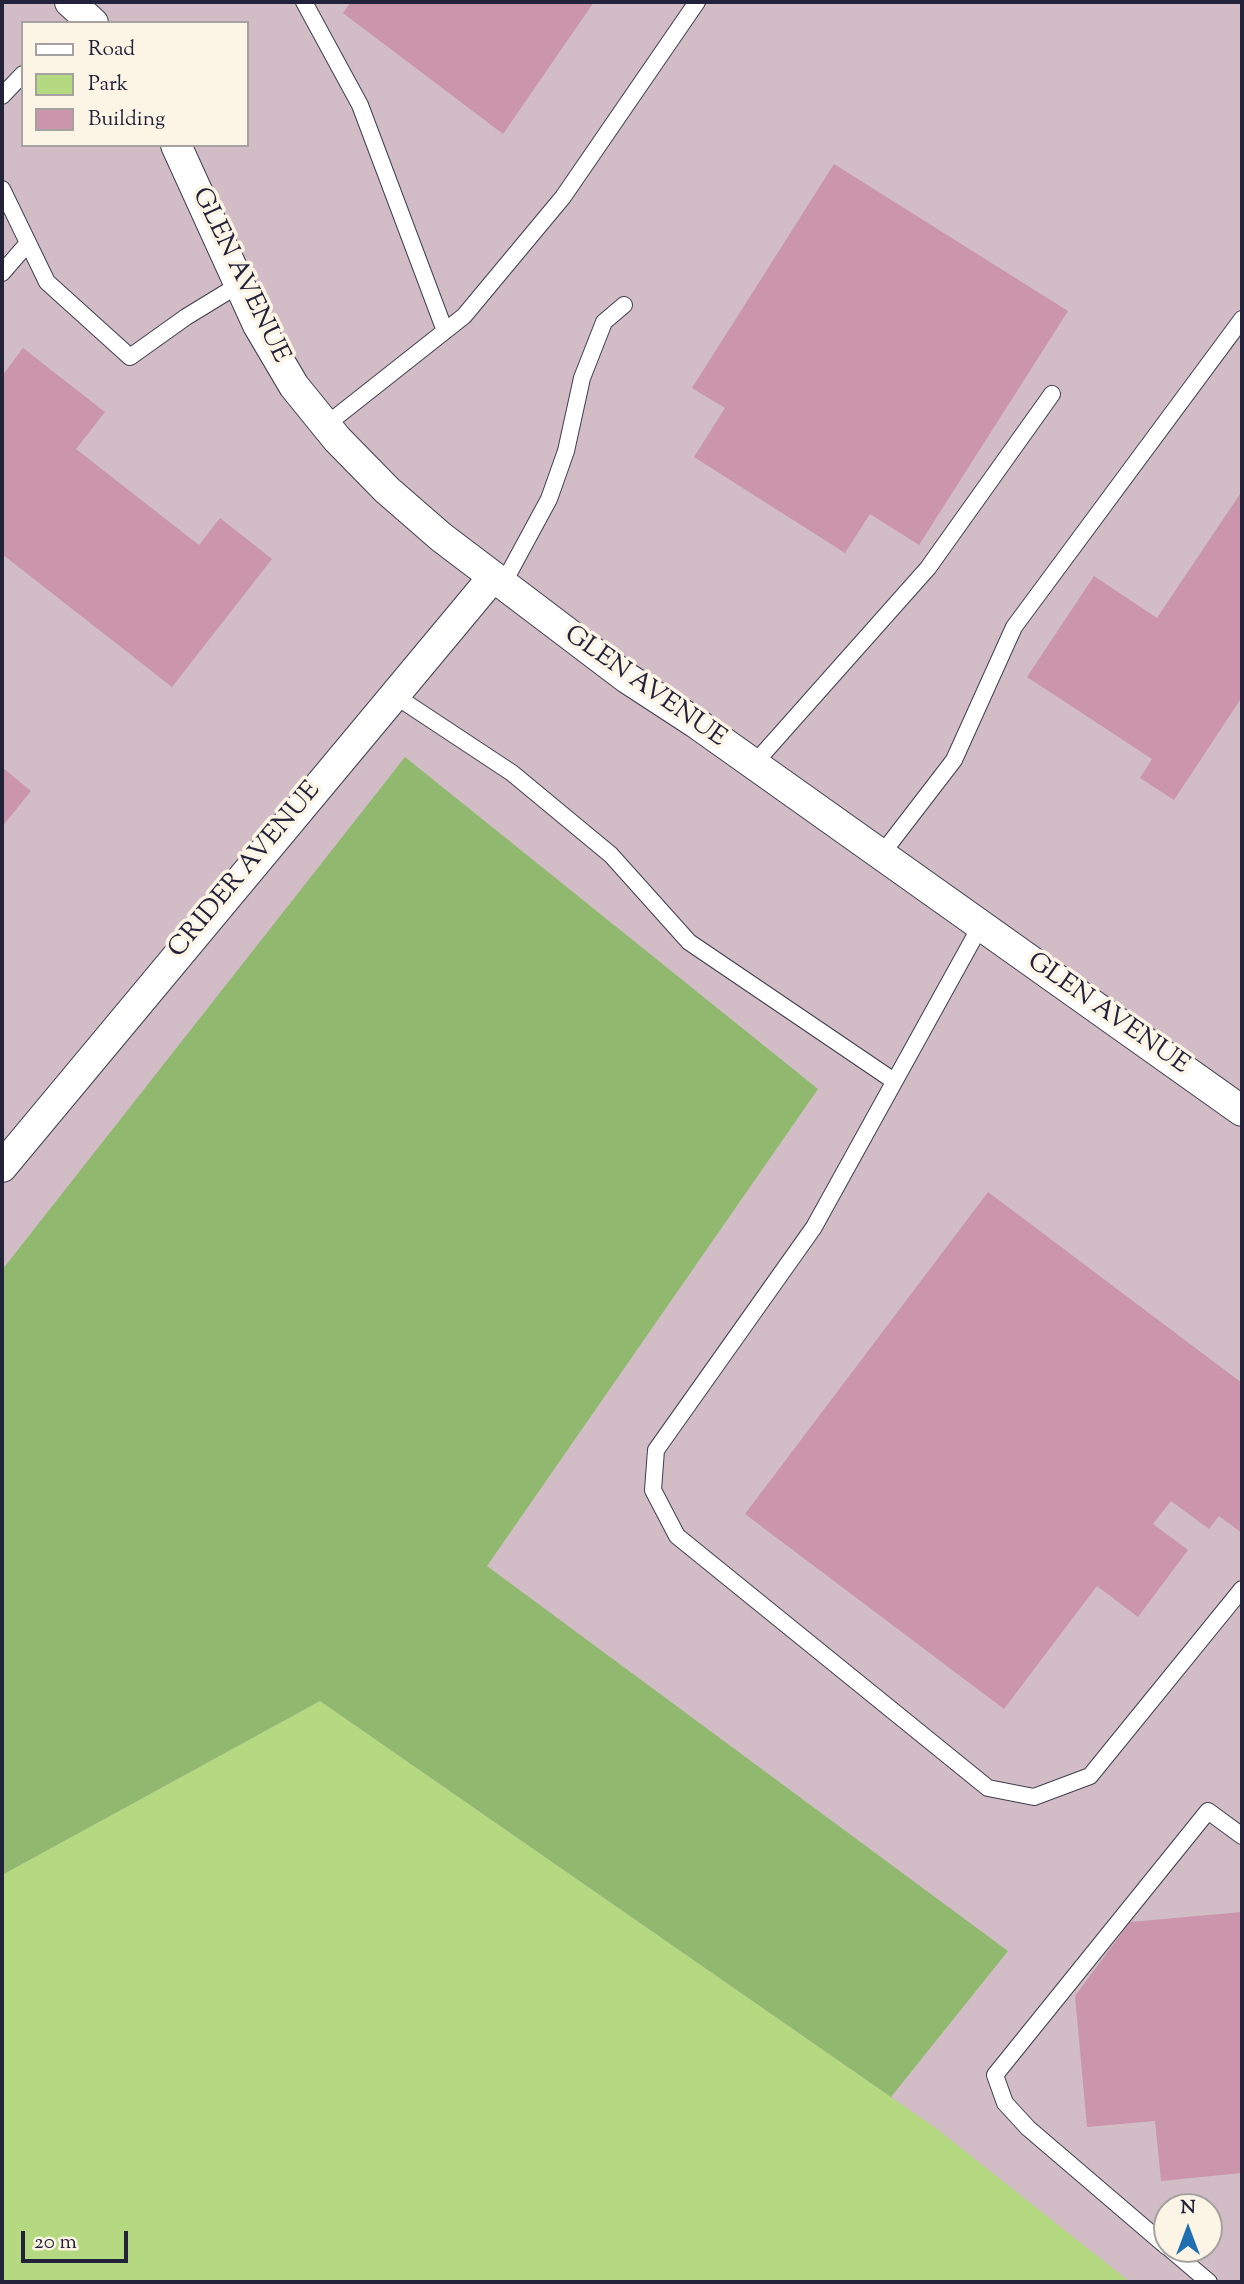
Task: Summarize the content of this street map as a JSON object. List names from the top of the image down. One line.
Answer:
{"streets":{"street":["GLEN AVENUE","CRIDER AVENUE"]},"crossings":[["GLEN AVENUE","CRIDER AVENUE"]],"legend":["Road","Park","Building"],"scale_bar":"20 m","north":"top"}
